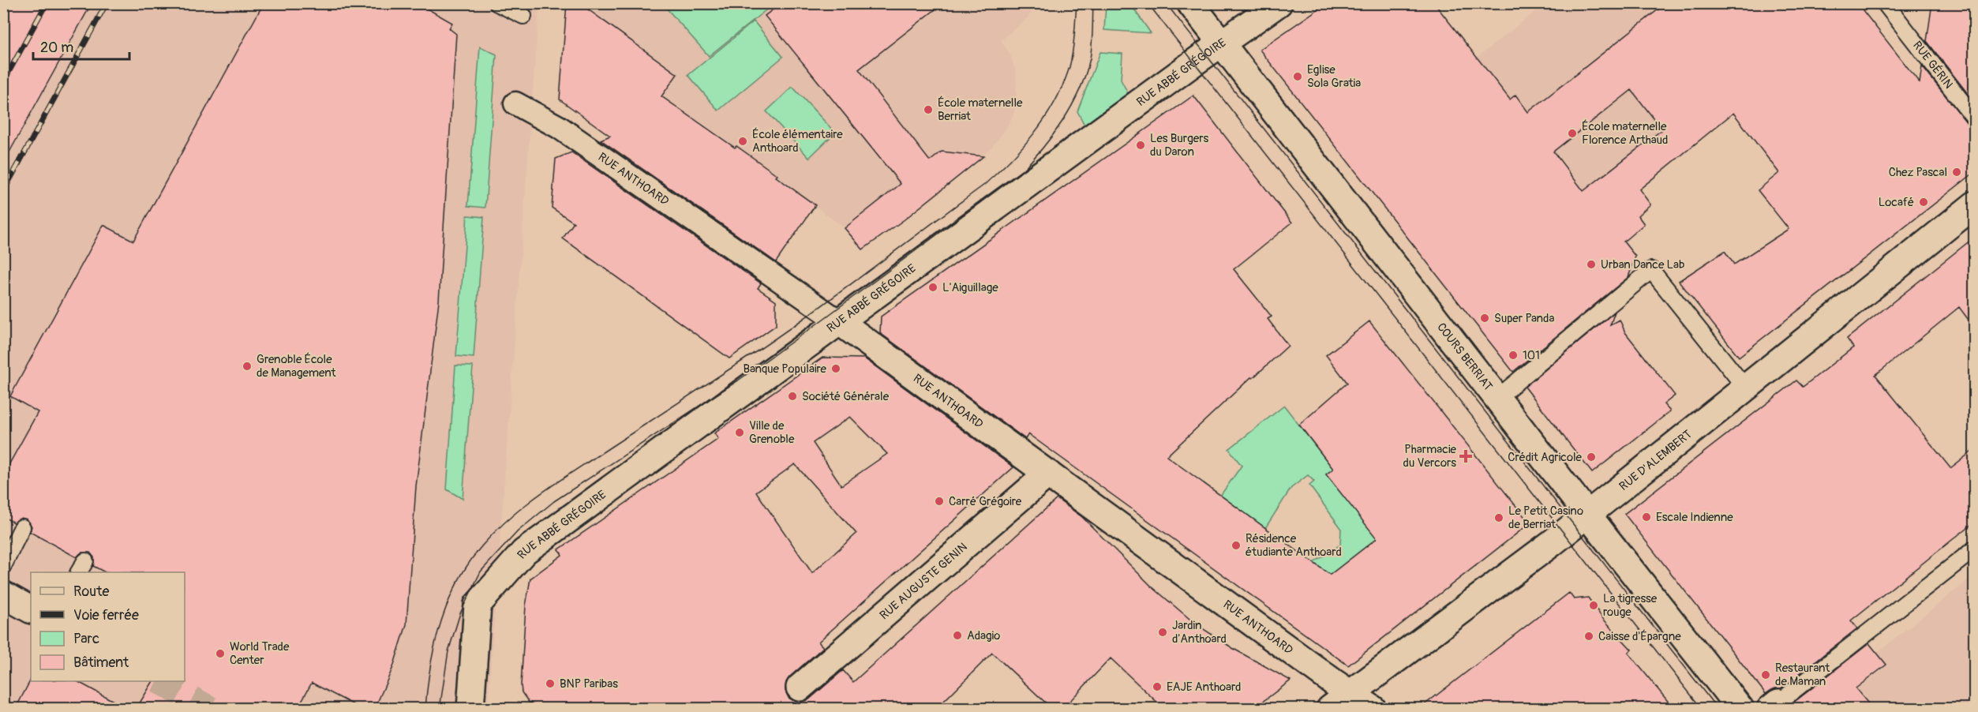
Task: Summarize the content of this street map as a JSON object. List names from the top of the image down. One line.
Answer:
{"streets":{"street":["RUE ABBÉ GRÉGOIRE","RUE ANTHOARD","COURS BERRIAT","RUE D'ALEMBERT","RUE AUGUSTE GENIN"],"lane":["RUE GÉRIN"]},"crossings":[["RUE ABBÉ GRÉGOIRE","RUE ANTHOARD"],["RUE ABBÉ GRÉGOIRE","COURS BERRIAT"],["RUE ANTHOARD","RUE D'ALEMBERT"],["RUE ANTHOARD","RUE AUGUSTE GENIN"],["COURS BERRIAT","RUE D'ALEMBERT"]],"places":{"other":["Eglise Sola Gratia","École maternelle Berriat","École maternelle Florence Arthaud","École élémentaire Anthoard","Les Burgers du Daron","Chez Pascal","Locafé","Urban Dance Lab","L'Aiguillage","Super Panda","101","Grenoble École de Management","Banque Populaire","Société Générale","Ville de Grenoble","Crédit Agricole","Carré Grégoire","Escale Indienne","Le Petit Casino de Berriat","Résidence étudiante Anthoard","La tigresse rouge","Jardin d'Anthoard","Adagio","Caisse d'Épargne","World Trade Center","Restaurant de Maman","BNP Paribas","EAJE Anthoard"],"health":["Pharmacie du Vercors"]},"legend":["Route","Voie ferrée","Parc","Bâtiment"],"scale_bar":"20 m"}
